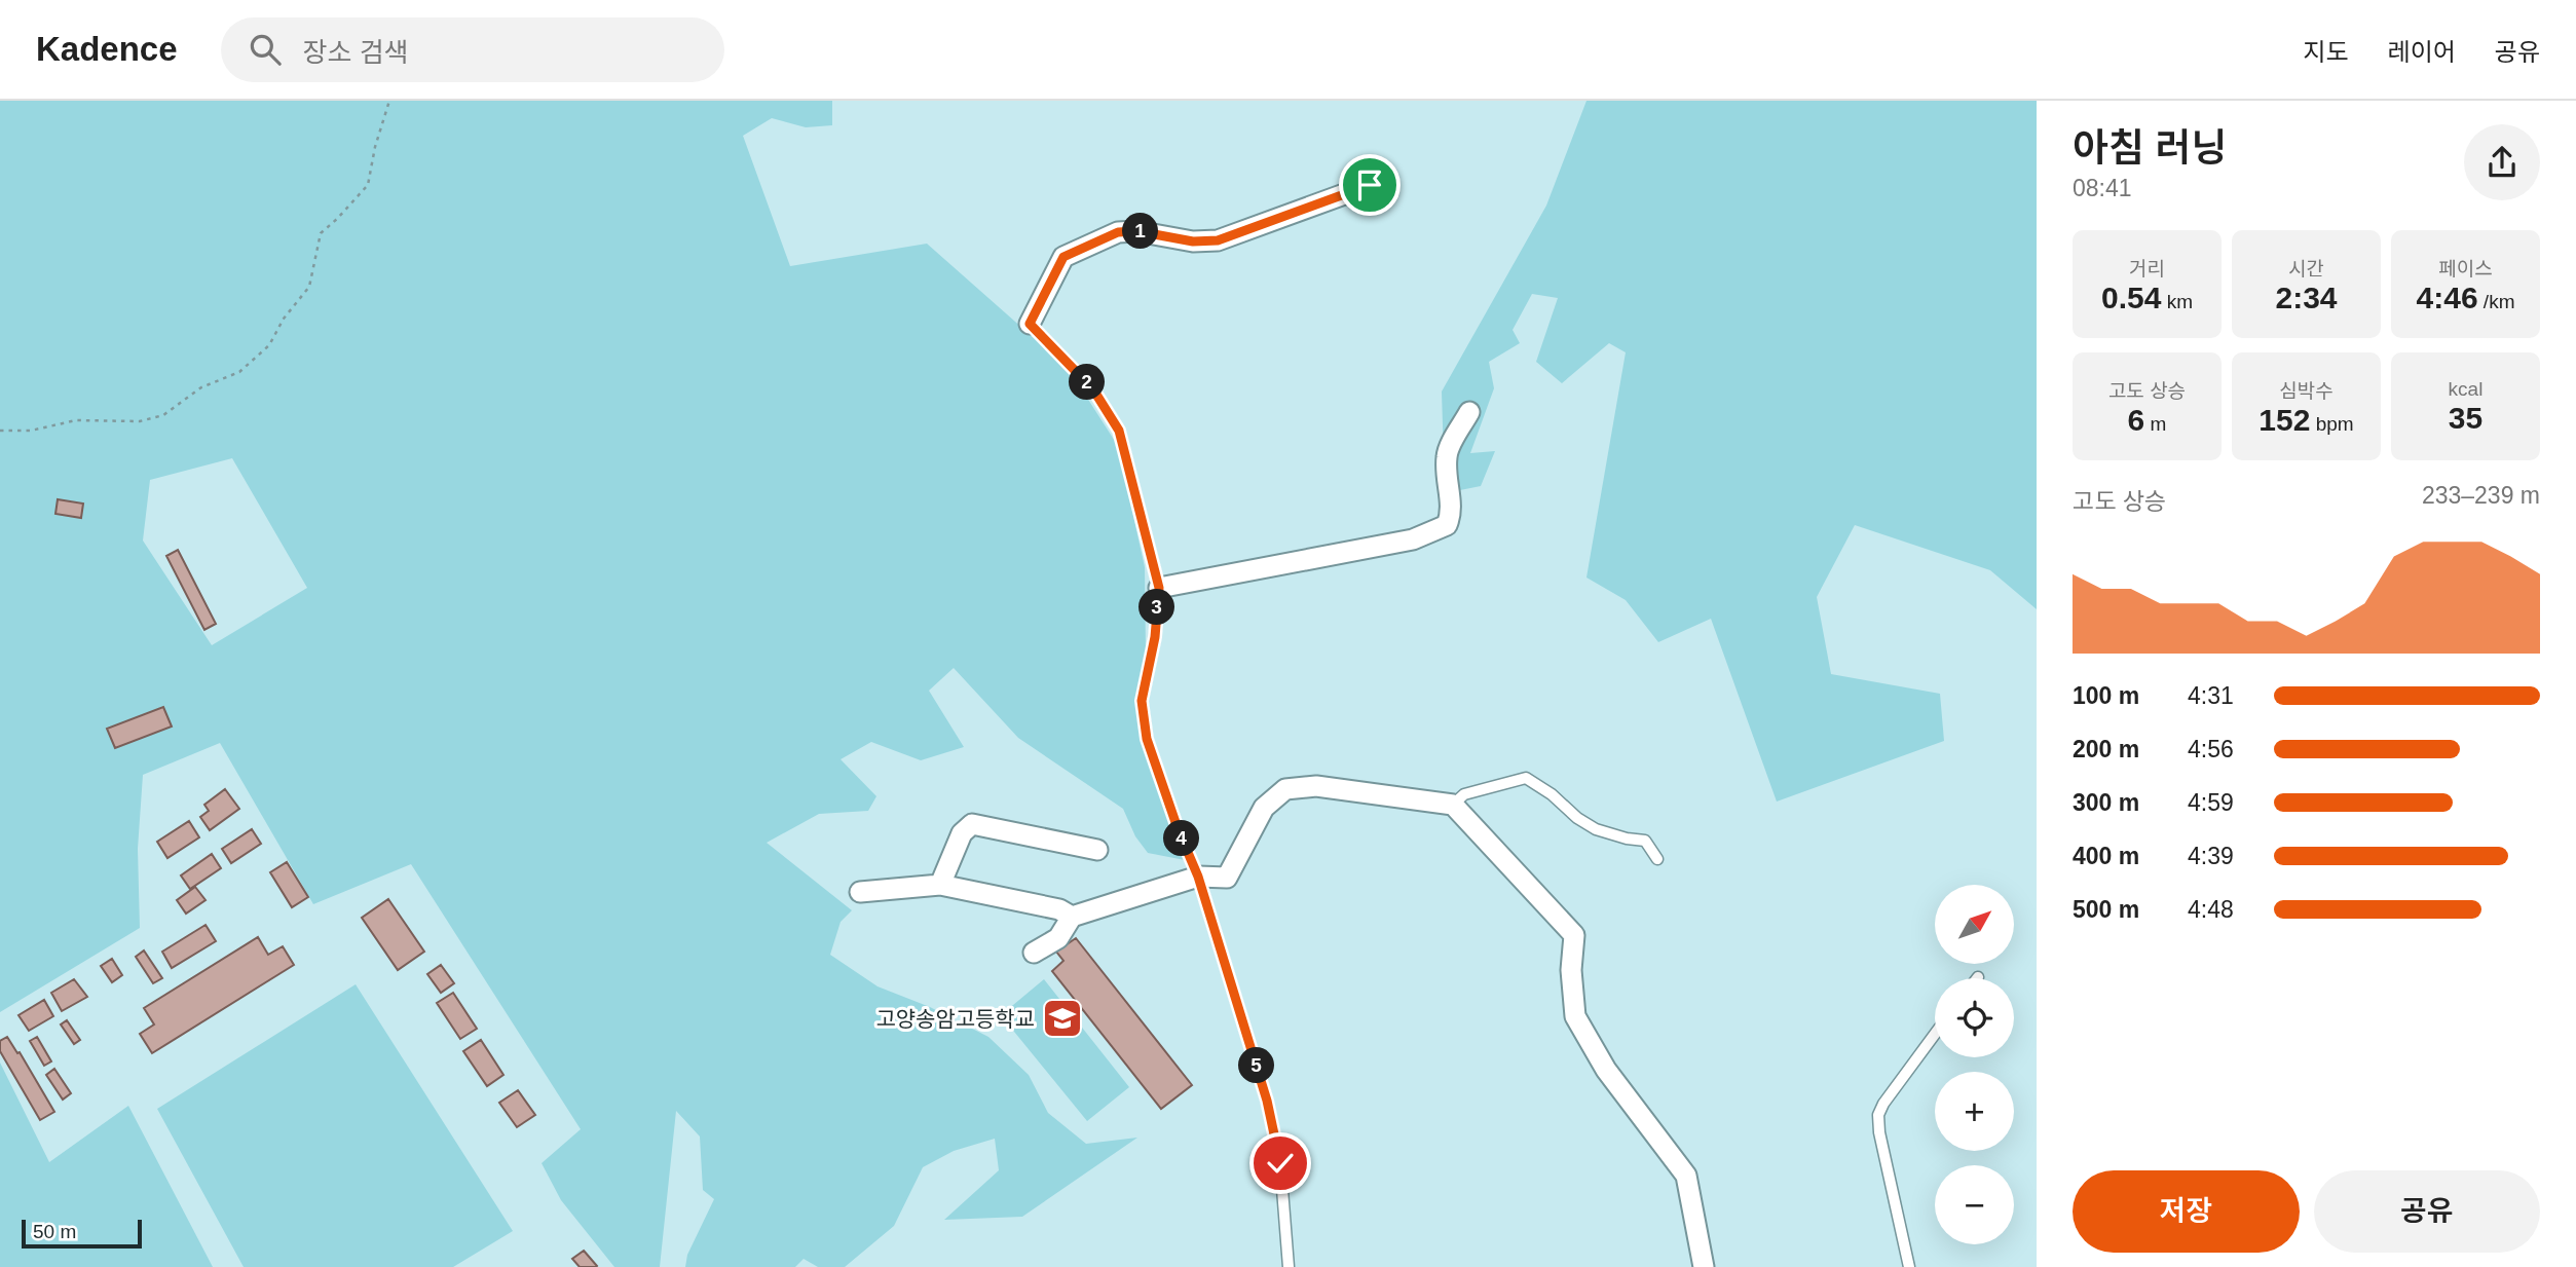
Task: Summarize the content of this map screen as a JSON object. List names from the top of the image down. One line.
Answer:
{"places":{"school or university":["고양송암고등학교"]},"scale_bar":"50 m","north":"top right","page":{"header":"Kadence","search":"장소 검색","nav":["지도","레이어","공유"],"heading":["아침 러닝","08:41"],"pins":["1","2","3","4","5"],"stats":[["거리","0.54 km"],["시간","2:34"],["페이스","4:46 /km"],["고도 상승","6 m"],["심박수","152 bpm"],["kcal","35"]],"chart":["고도 상승","233–239 m"],"list":[{"name":"100 m","note":"4:31"},{"name":"200 m","note":"4:56"},{"name":"300 m","note":"4:59"},{"name":"400 m","note":"4:39"},{"name":"500 m","note":"4:48"}],"map_buttons":["+","−"],"buttons":["저장","공유"],"scale":"50 m"}}
